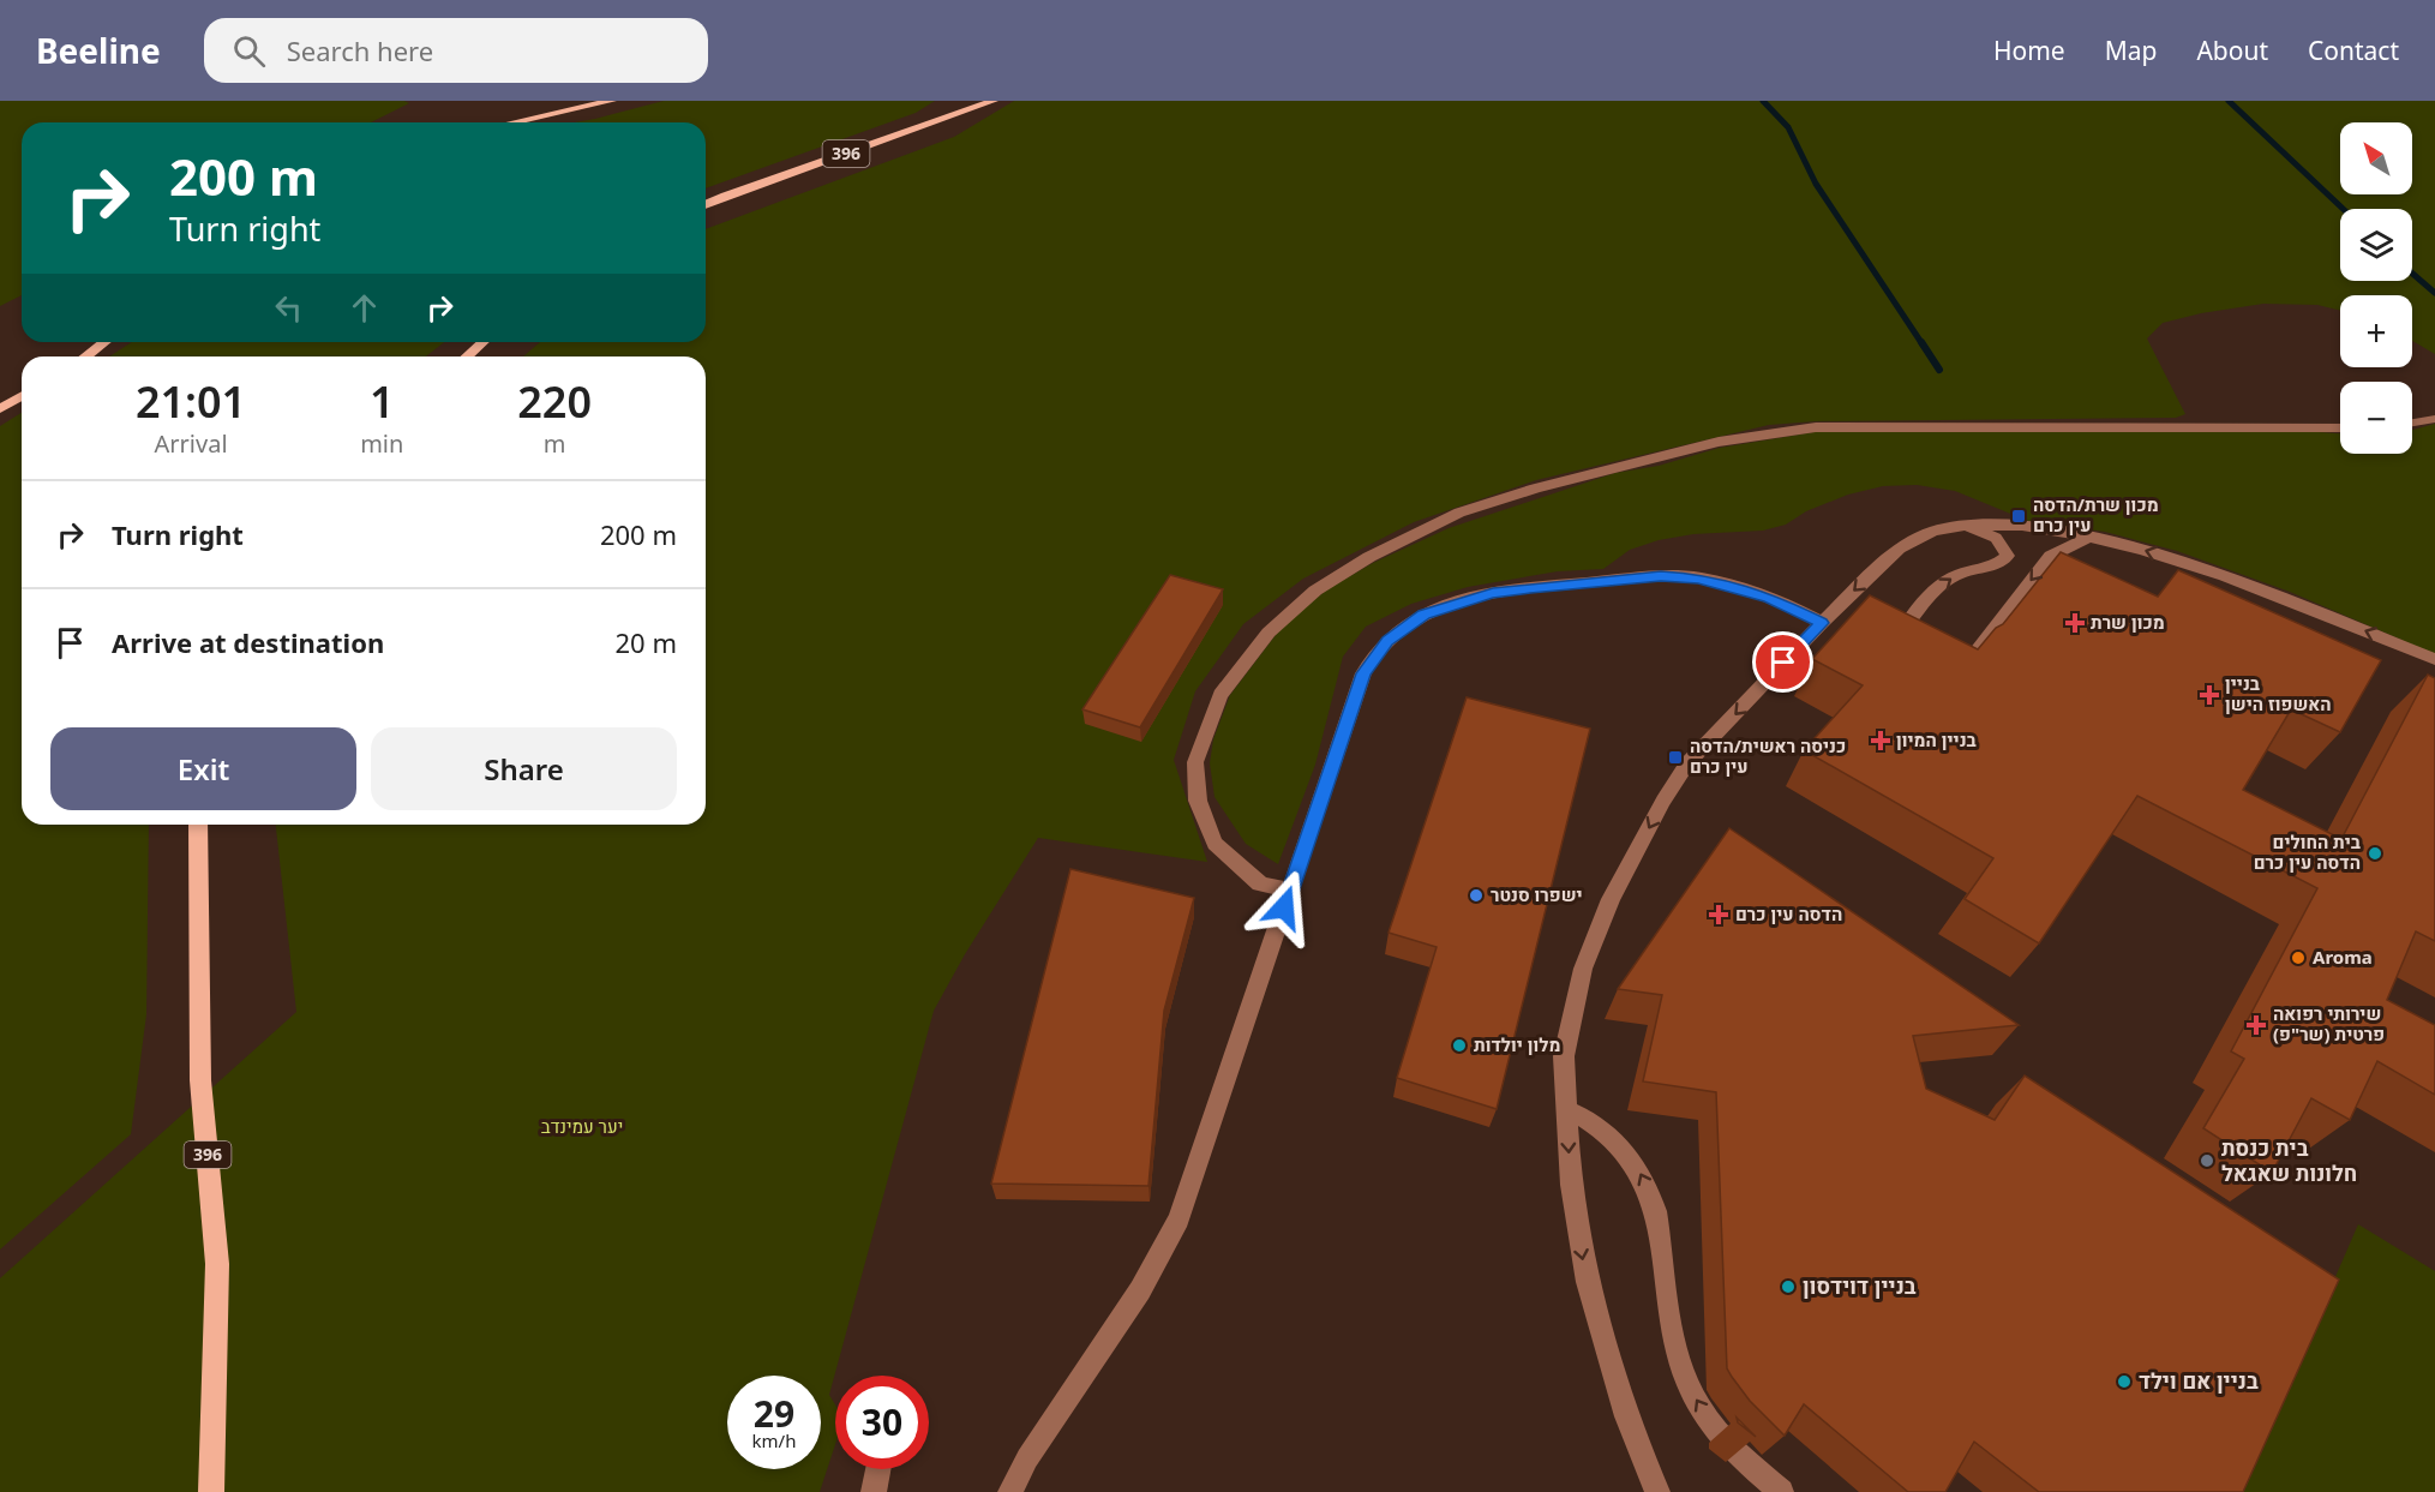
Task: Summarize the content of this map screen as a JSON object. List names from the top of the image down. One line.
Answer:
{"streets":{"main road":["396"]},"parks":["יער עמינדב"],"places":{"transit":["מכון שרת/הדסה עין כרם","כניסה ראשית/הדסה עין כרם"],"health":["מכון שרת","בניין האשפוז הישן","בניין המיון","הדסה עין כרם","שירותי רפואה פרטית (שר\"פ)"],"other":["בית החולים הדסה עין כרם","ישפרו סנטר","Aroma","מלון יולדות","בית כנסת חלונות שאגאל","בניין דוידסון","בניין אם וילד"]},"north":"top left","page":{"header":"Beeline","search":"Search here","nav":["Home","Map","About","Contact"],"map_buttons":["+","−"],"turn":["200 m","Turn right"],"eta":["21:01","Arrival","1","min","220","m"],"list":[{"name":"Turn right","value":"200 m"},{"name":"Arrive at destination","value":"20 m"}],"buttons":["Exit","Share"],"speed":"29 km/h","limit":"30"}}
